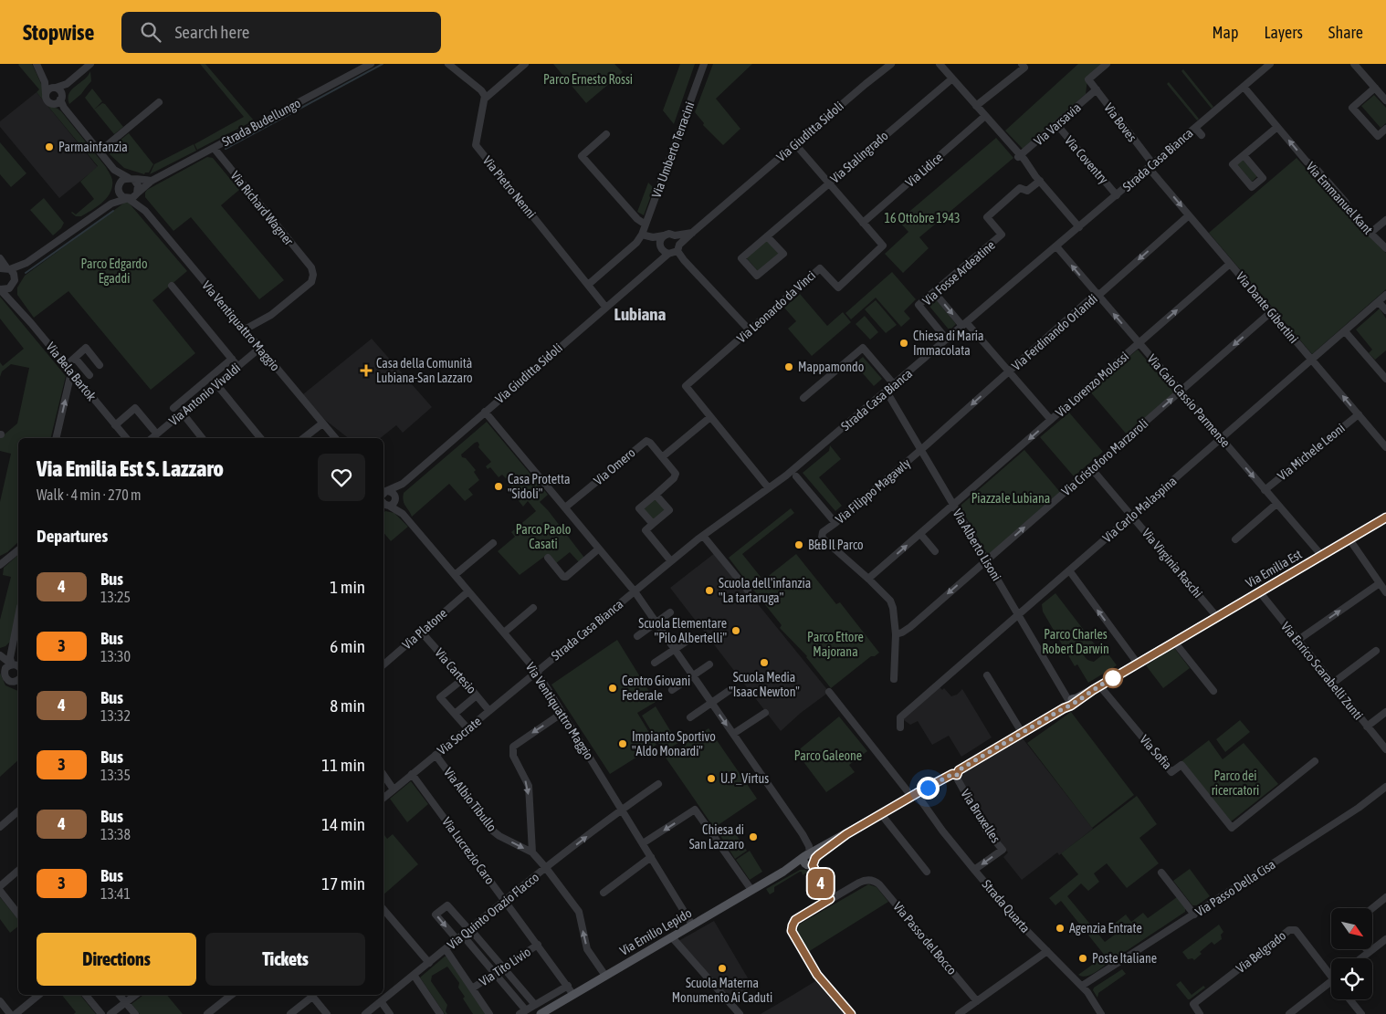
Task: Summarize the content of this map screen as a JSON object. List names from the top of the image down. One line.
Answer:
{"streets":{"main road":["Via Emilia Est","Via Emilio Lepido"],"street":["Strada Budellungo","Via Boves","Via Varsavia","Via Giuditta Sidoli","Via Umberto Terracini","Via Stalingrado","Via Coventry","Strada Casa Bianca","Via Lidice","Via Pietro Nenni","Via Emmanuel Kant","Via Richard Wagner","Via Fosse Ardeatine","Via Leonardo da Vinci","Via Dante Gibertini","Via Ventiquattro Maggio","Via Ferdinando Orlandi","Via Bela Bartok","Via Lorenzo Molossi","Via Antonio Vivaldi","Via Caio Cassio Parmense","Via Michele Leoni","Via Cristoforo Marzaroli","Via Omero","Via Filippo Magawly","Via Carlo Malaspina","Via Alberto Lisoni","Via Virginia Raschi","Via Platone","Via Cartesio","Via Enrico Scarabelli Zunti","Via Socrate","Via Sofia","Via Albio Tibullo","Via Bruxelles","Via Lucrezio Caro","Via Passo Della Cisa","Strada Quarta","Via Quinto Orazio Flacco","Via Passo del Bocco","Via Belgrado","Via Tito Livio"]},"crossings":[["Strada Budellungo","Via Richard Wagner"],["Strada Budellungo","Via Ventiquattro Maggio"],["Via Boves","Via Varsavia"],["Via Boves","Strada Casa Bianca"],["Via Boves","Via Dante Gibertini"],["Via Varsavia","Via Coventry"],["Via Giuditta Sidoli","Via Pietro Nenni"],["Via Giuditta Sidoli","Via Leonardo da Vinci"],["Via Giuditta Sidoli","Via Ventiquattro Maggio"],["Via Stalingrado","Via Leonardo da Vinci"],["Via Coventry","Strada Casa Bianca"],["Strada Casa Bianca","Via Emmanuel Kant"],["Strada Casa Bianca","Via Fosse Ardeatine"],["Strada Casa Bianca","Via Leonardo da Vinci"],["Strada Casa Bianca","Via Dante Gibertini"],["Strada Casa Bianca","Via Ventiquattro Maggio"],["Strada Casa Bianca","Via Caio Cassio Parmense"],["Strada Casa Bianca","Via Alberto Lisoni"],["Strada Casa Bianca","Via Socrate"],["Via Lidice","Via Leonardo da Vinci"],["Via Richard Wagner","Via Ventiquattro Maggio"],["Via Dante Gibertini","Via Ferdinando Orlandi"],["Via Dante Gibertini","Via Lorenzo Molossi"],["Via Dante Gibertini","Via Michele Leoni"],["Via Dante Gibertini","Via Cristoforo Marzaroli"],["Via Dante Gibertini","Via Carlo Malaspina"],["Via Ventiquattro Maggio","Via Antonio Vivaldi"],["Via Ventiquattro Maggio","Via Platone"],["Via Ventiquattro Maggio","Via Socrate"],["Via Ventiquattro Maggio","Via Quinto Orazio Flacco"],["Via Ventiquattro Maggio","Via Emilio Lepido"],["Via Ferdinando Orlandi","Via Caio Cassio Parmense"],["Via Ferdinando Orlandi","Via Filippo Magawly"],["Via Ferdinando Orlandi","Via Alberto Lisoni"],["Via Lorenzo Molossi","Via Caio Cassio Parmense"],["Via Lorenzo Molossi","Via Filippo Magawly"],["Via Lorenzo Molossi","Via Alberto Lisoni"],["Via Caio Cassio Parmense","Via Michele Leoni"],["Via Caio Cassio Parmense","Via Cristoforo Marzaroli"],["Via Caio Cassio Parmense","Via Carlo Malaspina"],["Via Caio Cassio Parmense","Via Emilia Est"],["Via Cristoforo Marzaroli","Via Alberto Lisoni"],["Via Cristoforo Marzaroli","Via Virginia Raschi"],["Via Filippo Magawly","Via Alberto Lisoni"],["Via Carlo Malaspina","Via Alberto Lisoni"],["Via Carlo Malaspina","Via Virginia Raschi"],["Via Alberto Lisoni","Via Emilia Est"],["Via Virginia Raschi","Via Emilia Est"],["Via Emilia Est","Via Enrico Scarabelli Zunti"],["Via Emilia Est","Via Sofia"],["Via Emilia Est","Via Bruxelles"],["Via Emilia Est","Strada Quarta"],["Via Emilia Est","Via Emilio Lepido"],["Via Platone","Via Cartesio"],["Via Cartesio","Via Socrate"],["Via Socrate","Via Albio Tibullo"],["Via Socrate","Via Lucrezio Caro"],["Via Bruxelles","Strada Quarta"],["Via Lucrezio Caro","Via Quinto Orazio Flacco"],["Via Lucrezio Caro","Via Emilio Lepido"],["Via Lucrezio Caro","Via Tito Livio"],["Via Passo Della Cisa","Strada Quarta"],["Strada Quarta","Via Emilio Lepido"]],"one_way":["Via Emmanuel Kant","Via Ferdinando Orlandi","Via Albio Tibullo"],"districts":["Lubiana"],"parks":["Parco Ernesto Rossi","16 Ottobre 1943","Parco Edgardo Egaddi","Piazzale Lubiana","Parco Paolo Casati","Parco Charles Robert Darwin","Parco Ettore Majorana","Parco Galeone","Parco dei ricercatori"],"places":{"other":["Parmainfanzia","Chiesa di Maria Immacolata","Mappamondo","Casa Protetta \"Sidoli\"","B&B Il Parco","Scuola dell'infanzia \"La tartaruga\"","Scuola Elementare \"Pilo Albertelli\"","Scuola Media \"Isaac Newton\"","Centro Giovani Federale","Impianto Sportivo \"Aldo Monardi\"","U.P_Virtus","Chiesa di San Lazzaro","Agenzia Entrate","Poste Italiane","Scuola Materna Monumento Ai Caduti"],"health":["Casa della Comunità Lubiana-San Lazzaro"]},"lines":["bus line 4"],"north":"bottom right","page":{"header":"Stopwise","search":"Search here","nav":["Map","Layers","Share"],"on_map":"4","heading":[["Via Emilia Est S. Lazzaro","Walk · 4 min · 270 m"],"Departures"],"list":[{"mark":"4","name":"Bus","note":"13:25","value":"1 min"},{"mark":"3","name":"Bus","note":"13:30","value":"6 min"},{"mark":"4","name":"Bus","note":"13:32","value":"8 min"},{"mark":"3","name":"Bus","note":"13:35","value":"11 min"},{"mark":"4","name":"Bus","note":"13:38","value":"14 min"},{"mark":"3","name":"Bus","note":"13:41","value":"17 min"}],"buttons":["Directions","Tickets"]}}
